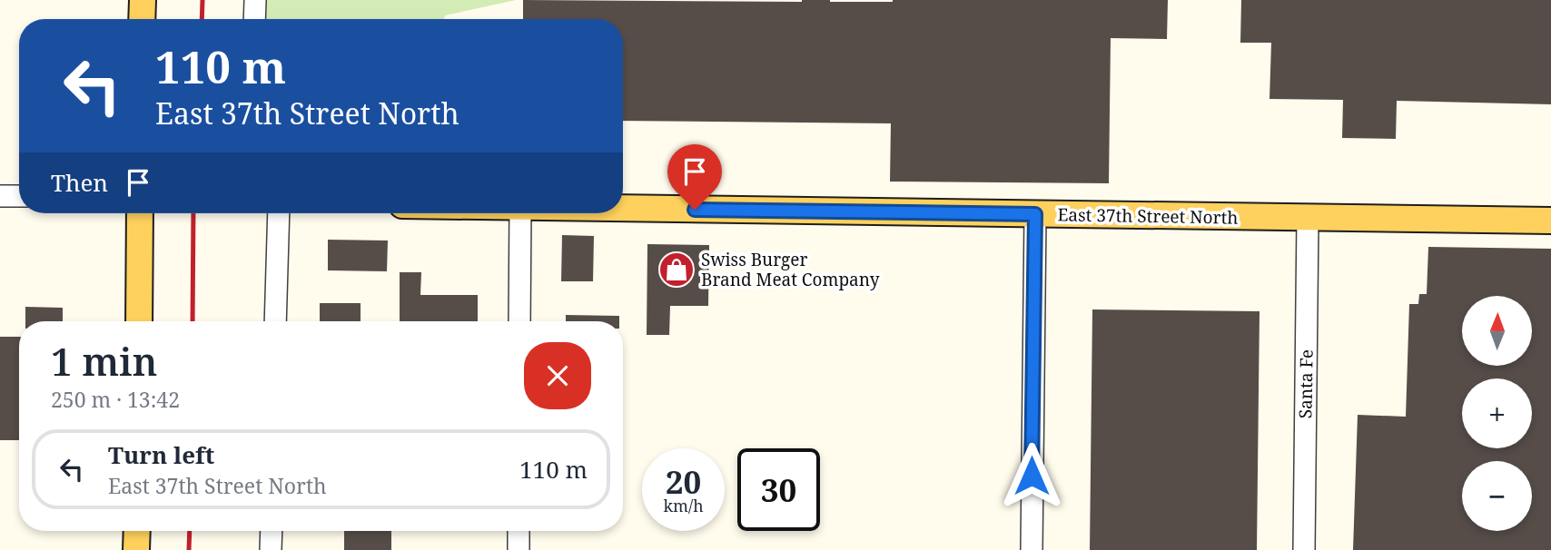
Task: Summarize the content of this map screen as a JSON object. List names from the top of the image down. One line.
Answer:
{"streets":{"main road":["East 37th Street North"],"street":["Santa Fe"]},"crossings":[["East 37th Street North","Santa Fe"]],"places":{"shop":["Swiss Burger Brand Meat Company"]},"north":"top","page":{"turn":["110 m","East 37th Street North"],"then":"Then","map_buttons":["+","−"],"heading":["1 min","250 m · 13:42"],"list":[{"name":"Turn left","note":"East 37th Street North","value":"110 m"}],"speed":"20 km/h","limit":"30"}}
